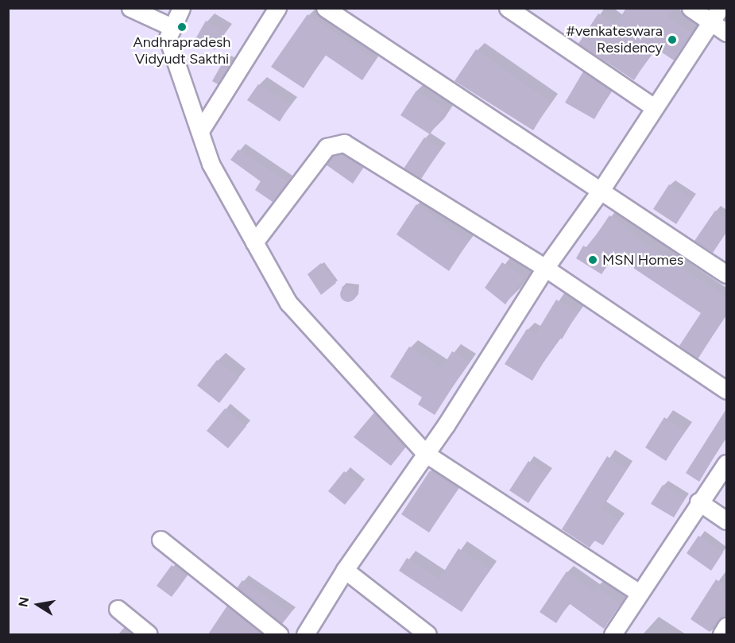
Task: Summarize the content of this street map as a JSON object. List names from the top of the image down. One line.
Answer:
{"places":["Andhrapradesh Vidyudt Sakthi","#venkateswara Residency","MSN Homes"],"north":"left"}
